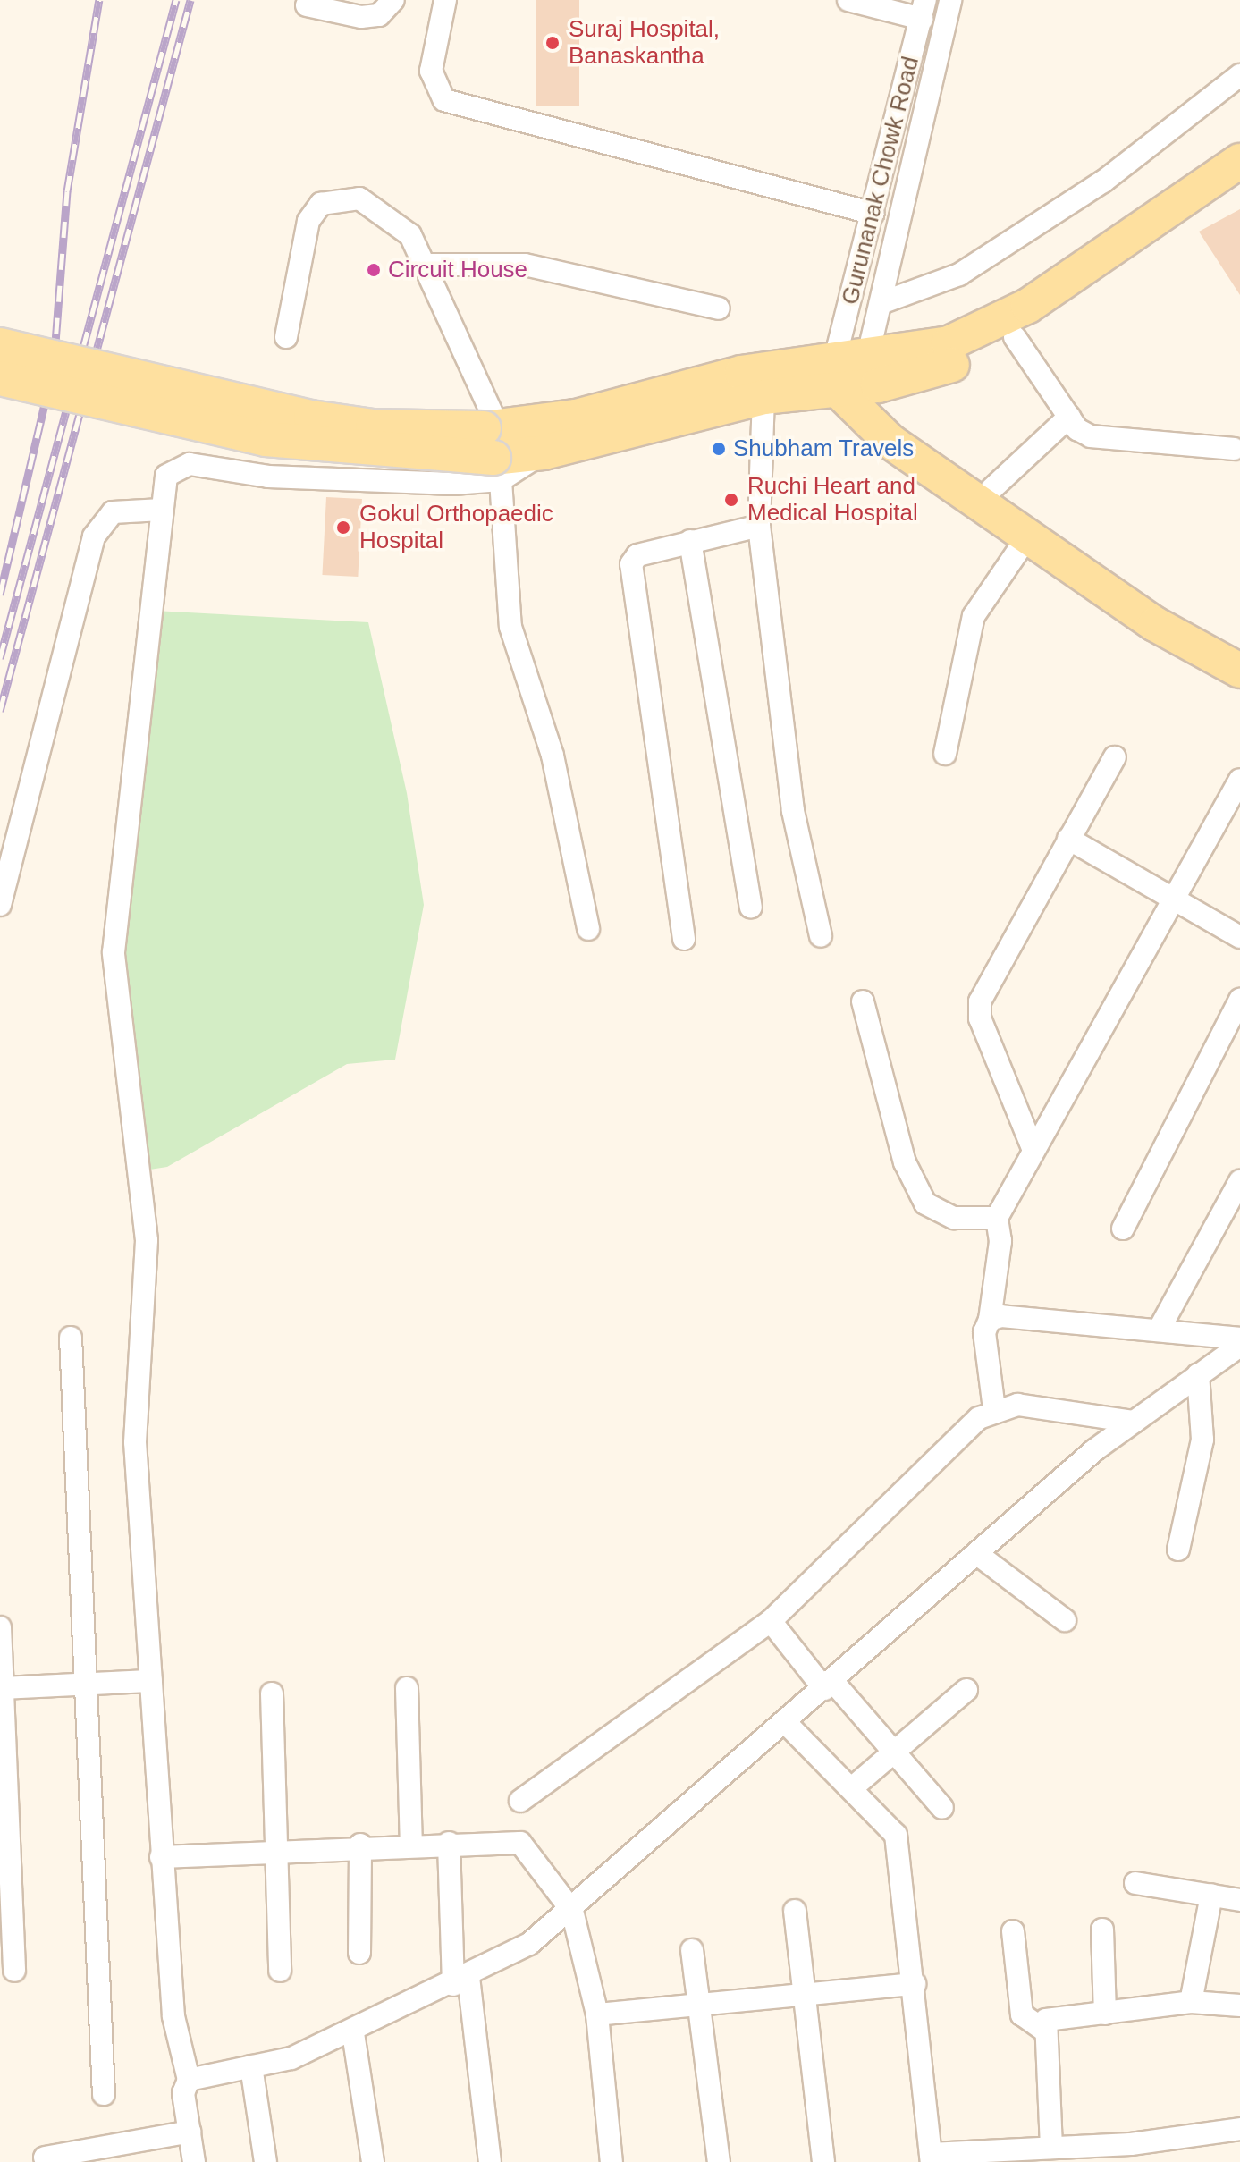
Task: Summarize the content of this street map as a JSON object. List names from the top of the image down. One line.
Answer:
{"streets":{"street":["Gurunanak Chowk Road"]},"places":["Suraj Hospital, Banaskantha","Circuit House","Shubham Travels","Ruchi Heart and Medical Hospital","Gokul Orthopaedic Hospital"]}
